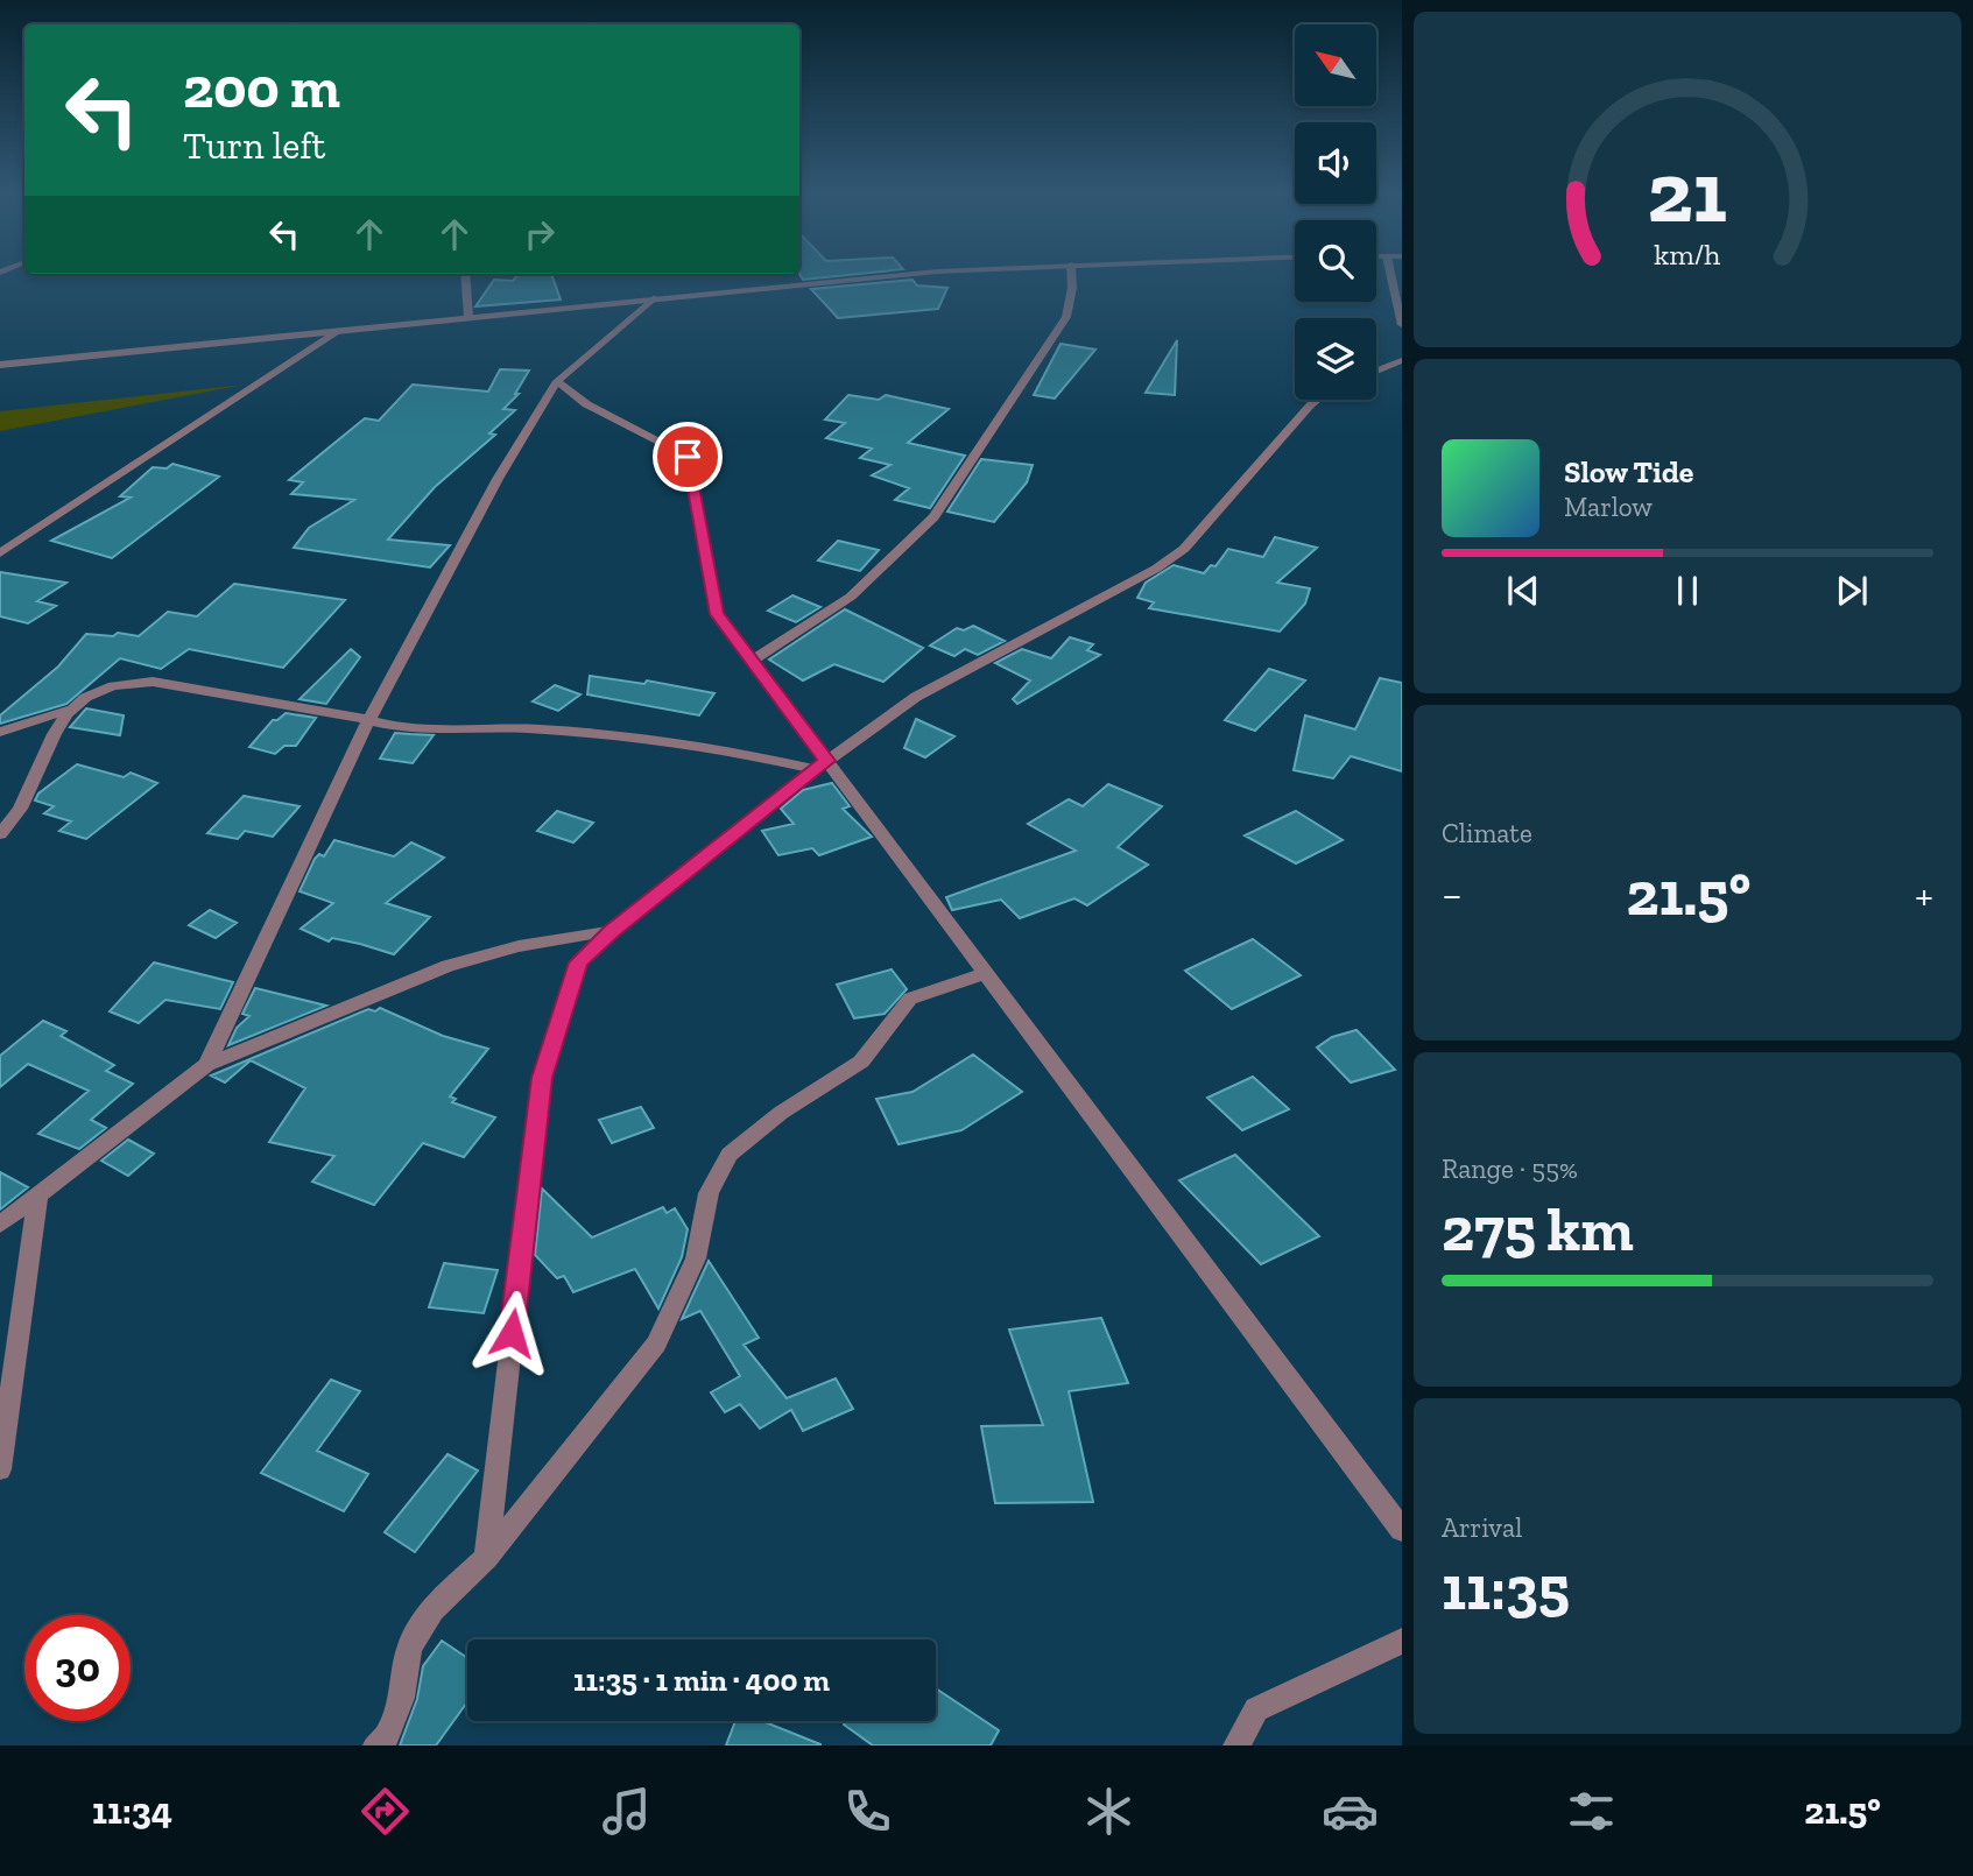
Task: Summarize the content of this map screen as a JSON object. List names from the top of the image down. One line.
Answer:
{"north":"top left","page":{"turn":["200 m","Turn left"],"song":["Slow Tide","Marlow"],"tile":["Climate",["Range · 55%","275 km"],["Arrival","11:35"]],"heat":["−","21.5°","+"],"limit":"30","trip":"11:35 · 1 min · 400 m","tabs":["11:34","21.5°"],"gauge":["21","km/h"]}}
